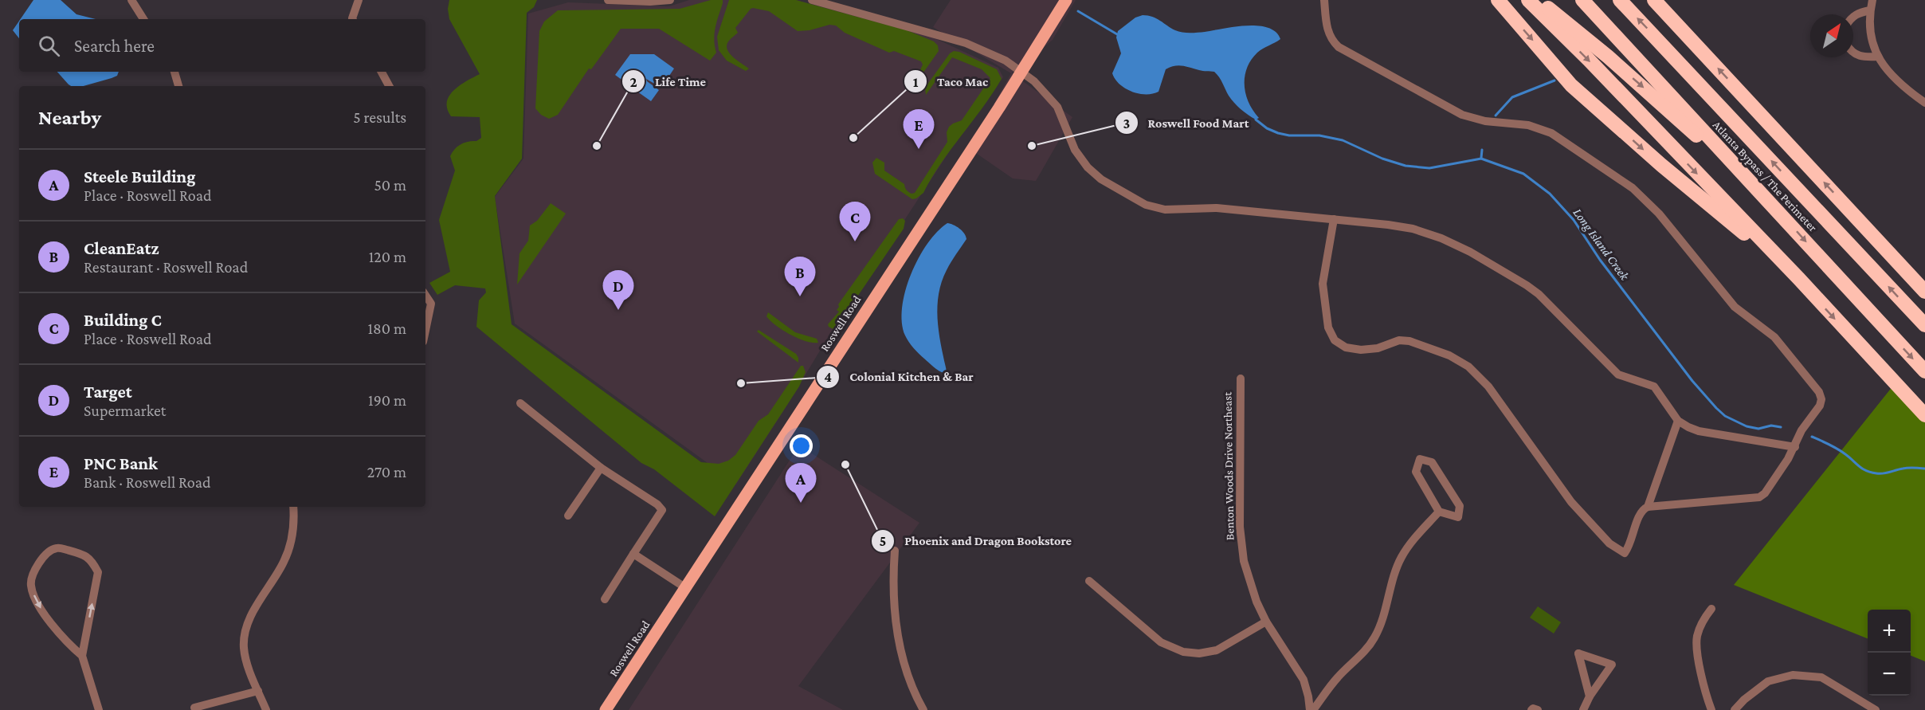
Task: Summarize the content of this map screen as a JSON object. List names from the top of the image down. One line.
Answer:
{"streets":{"highway":["Atlanta Bypass / The Perimeter"],"main road":["Roswell Road"],"street":["Benton Woods Drive Northeast"]},"water":["Long Island Creek"],"places":["Taco Mac","Life Time","Roswell Food Mart","Colonial Kitchen & Bar","Phoenix and Dragon Bookstore"],"north":"top right","page":{"search":"Search here","heading":["Nearby","5 results"],"pins":["E","C","B","D","A"],"list":[{"mark":"A","name":"Steele Building","note":"Place · Roswell Road","value":"50 m"},{"mark":"B","name":"CleanEatz","note":"Restaurant · Roswell Road","value":"120 m"},{"mark":"C","name":"Building C","note":"Place · Roswell Road","value":"180 m"},{"mark":"D","name":"Target","note":"Supermarket","value":"190 m"},{"mark":"E","name":"PNC Bank","note":"Bank · Roswell Road","value":"270 m"}],"map_buttons":["+","−"]}}
